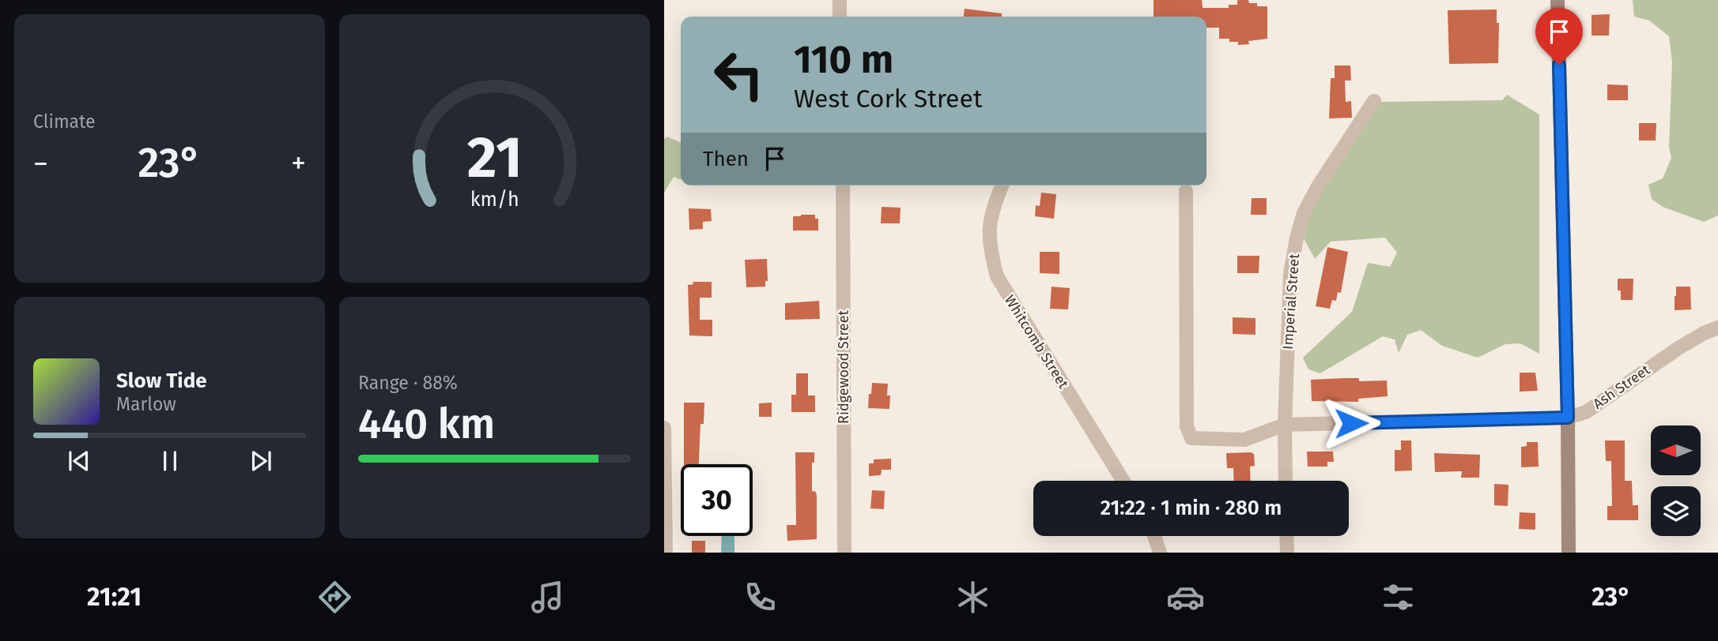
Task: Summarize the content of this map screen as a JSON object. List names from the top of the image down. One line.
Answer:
{"streets":{"street":["Imperial Street","Whitcomb Street","Ridgewood Street","Ash Street"]},"crossings":[["Imperial Street","Ash Street"]],"north":"left","page":{"tile":["Climate",["Range · 88%","440 km"]],"turn":["110 m","West Cork Street"],"then":"Then","heat":["−","23°","+"],"song":["Slow Tide","Marlow"],"limit":"30","trip":"21:22 · 1 min · 280 m","tabs":["21:21","23°"],"gauge":["21","km/h"]}}
